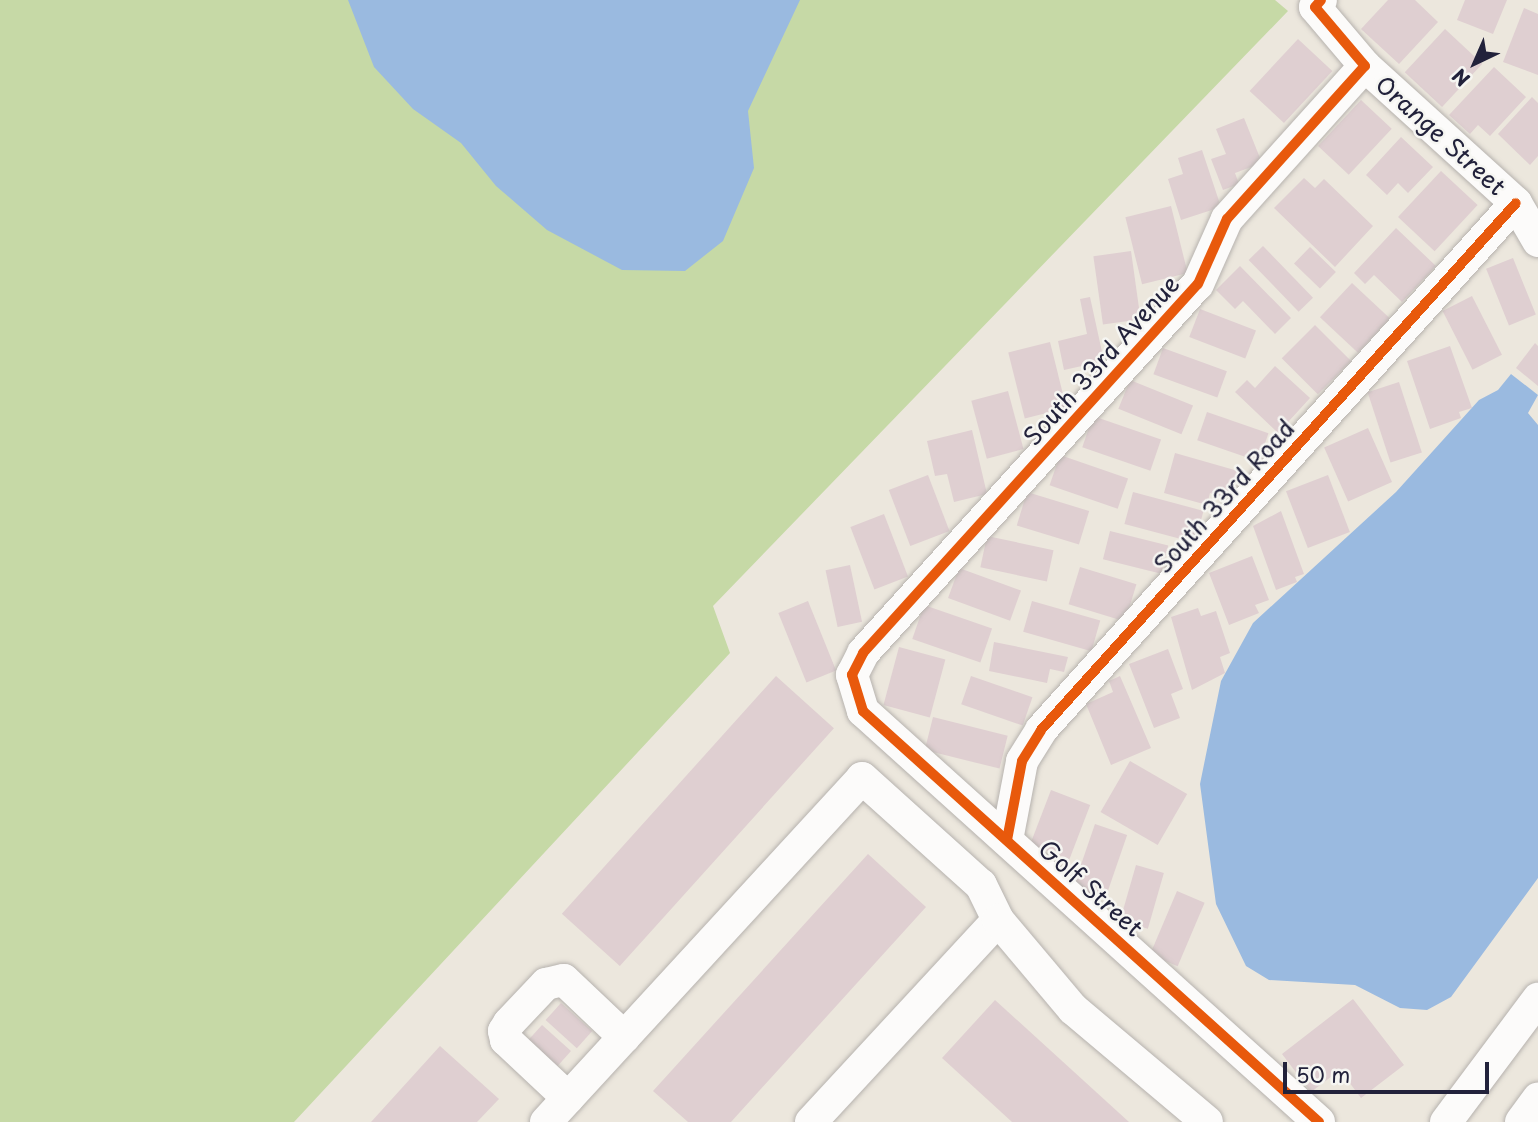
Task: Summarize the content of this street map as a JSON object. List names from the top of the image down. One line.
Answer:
{"streets":{"street":["Orange Street","South 33rd Avenue","South 33rd Road","Golf Street"]},"crossings":[["Orange Street","South 33rd Avenue"],["Orange Street","South 33rd Road"],["South 33rd Avenue","Golf Street"],["South 33rd Road","Golf Street"]],"scale_bar":"50 m","north":"bottom left"}
